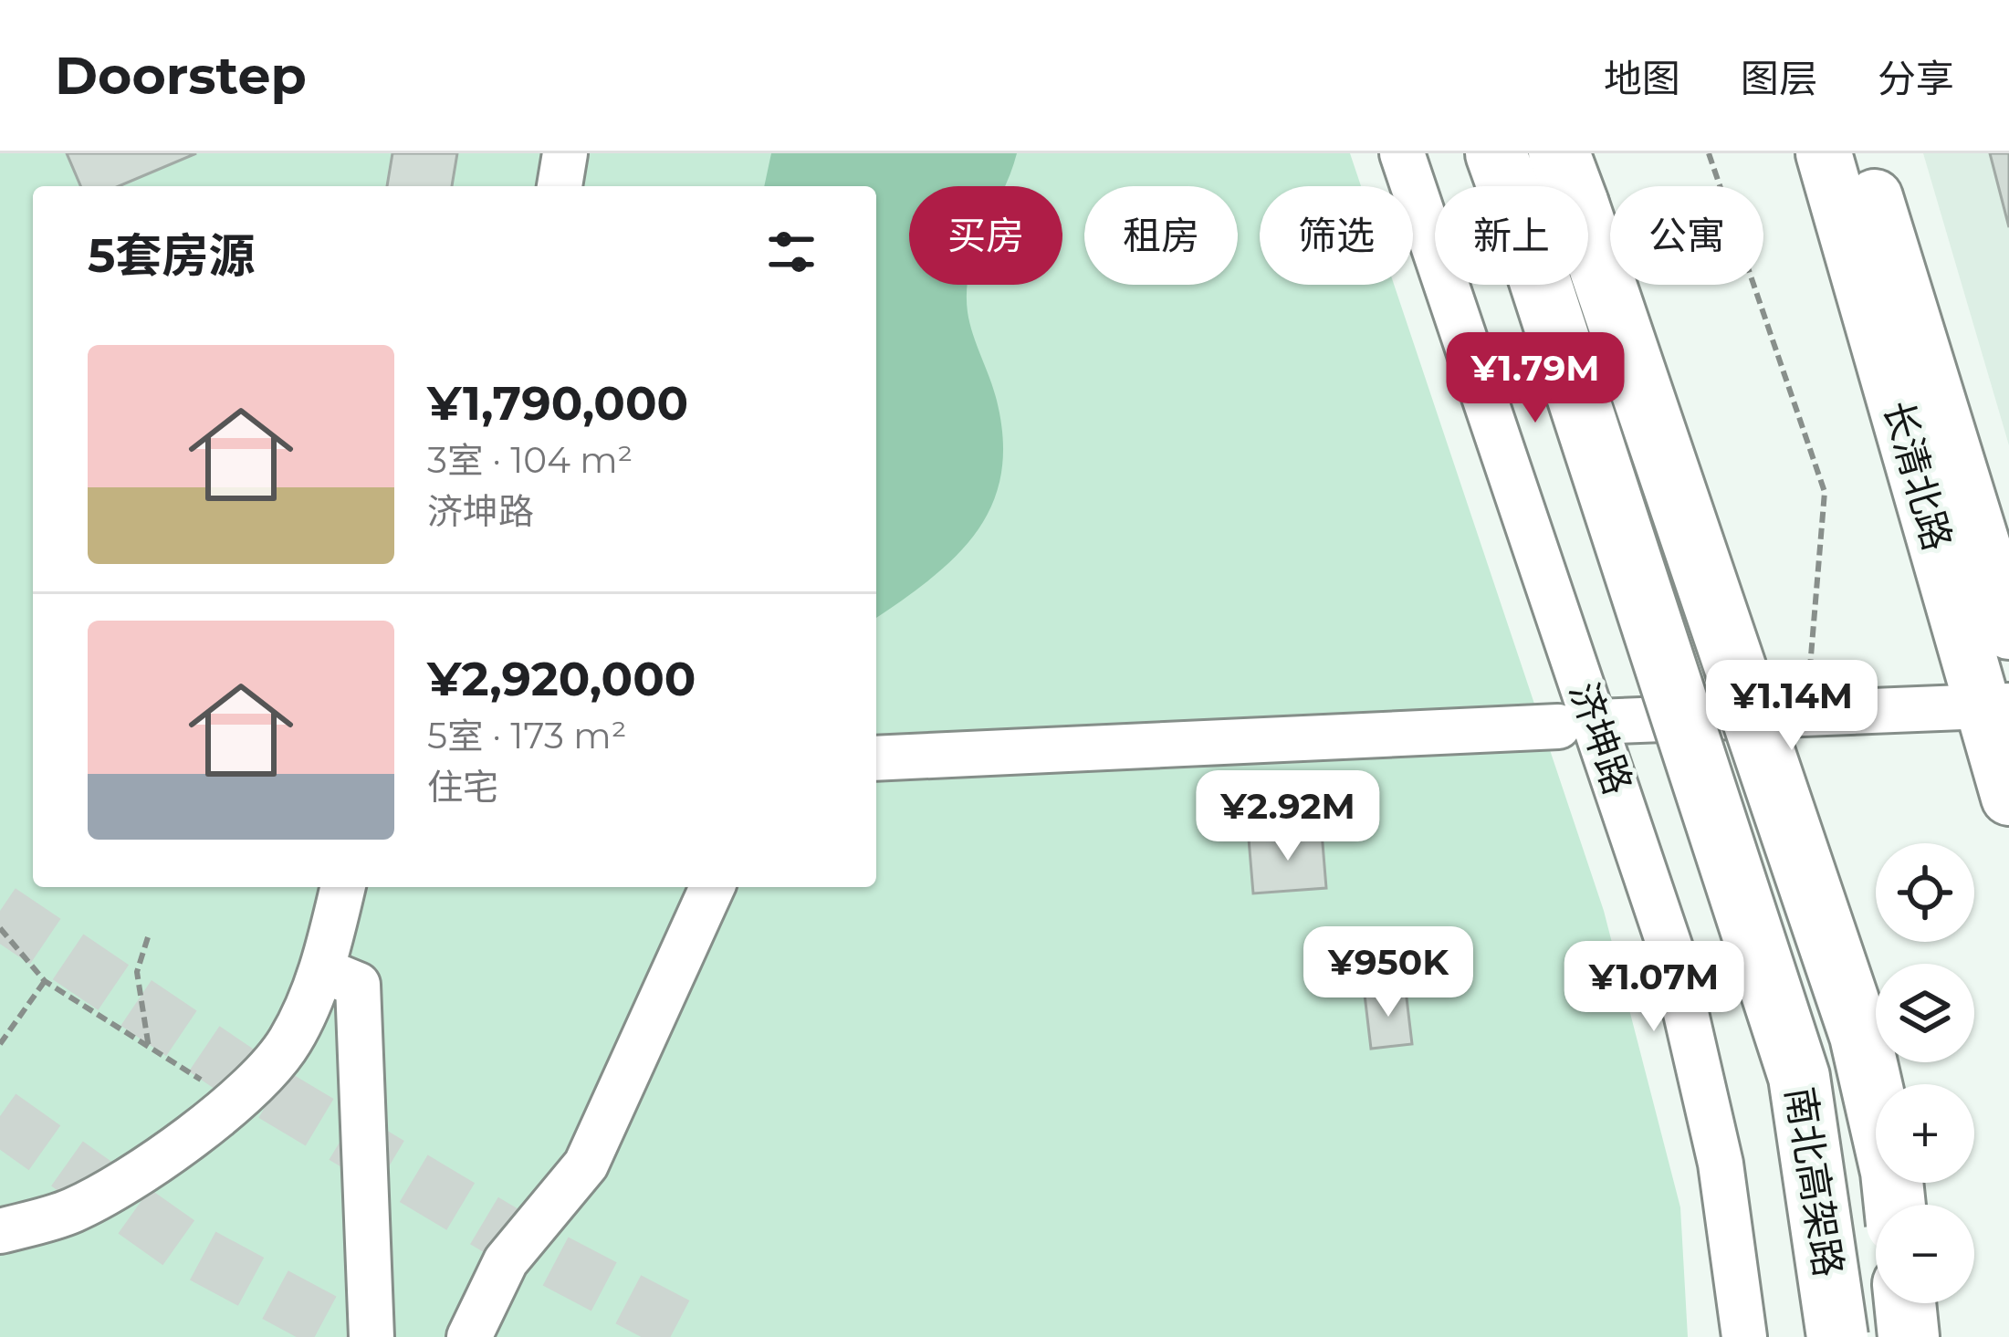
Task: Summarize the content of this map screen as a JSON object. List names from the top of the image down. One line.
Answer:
{"streets":{"highway":["南北高架路"],"main road":["长清北路"],"street":["济坤路"]},"page":{"header":"Doorstep","nav":["地图","图层","分享"],"chip":["买房","租房","筛选","新上","公寓"],"heading":"5套房源","list":[{"name":"¥1,790,000","note":"3室 · 104 m² · 济坤路"},{"name":"¥2,920,000","note":"5室 · 173 m² · 住宅"}],"price":["¥1.79M","¥1.14M","¥2.92M","¥950K","¥1.07M"],"map_buttons":["+","−"]}}
